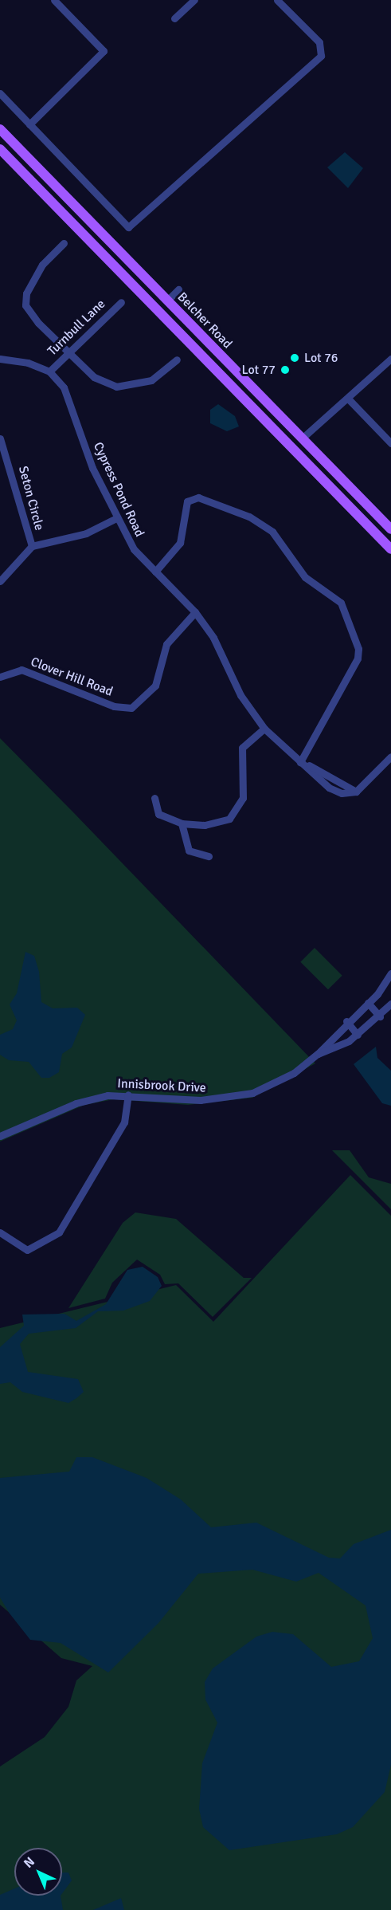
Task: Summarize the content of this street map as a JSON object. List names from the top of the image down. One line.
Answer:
{"streets":{"main road":["Belcher Road"],"street":["Turnbull Lane","Cypress Pond Road","Seton Circle","Clover Hill Road","Innisbrook Drive"]},"crossings":[["Turnbull Lane","Cypress Pond Road"],["Cypress Pond Road","Clover Hill Road"]],"places":["Lot 76","Lot 77"],"north":"top left"}
